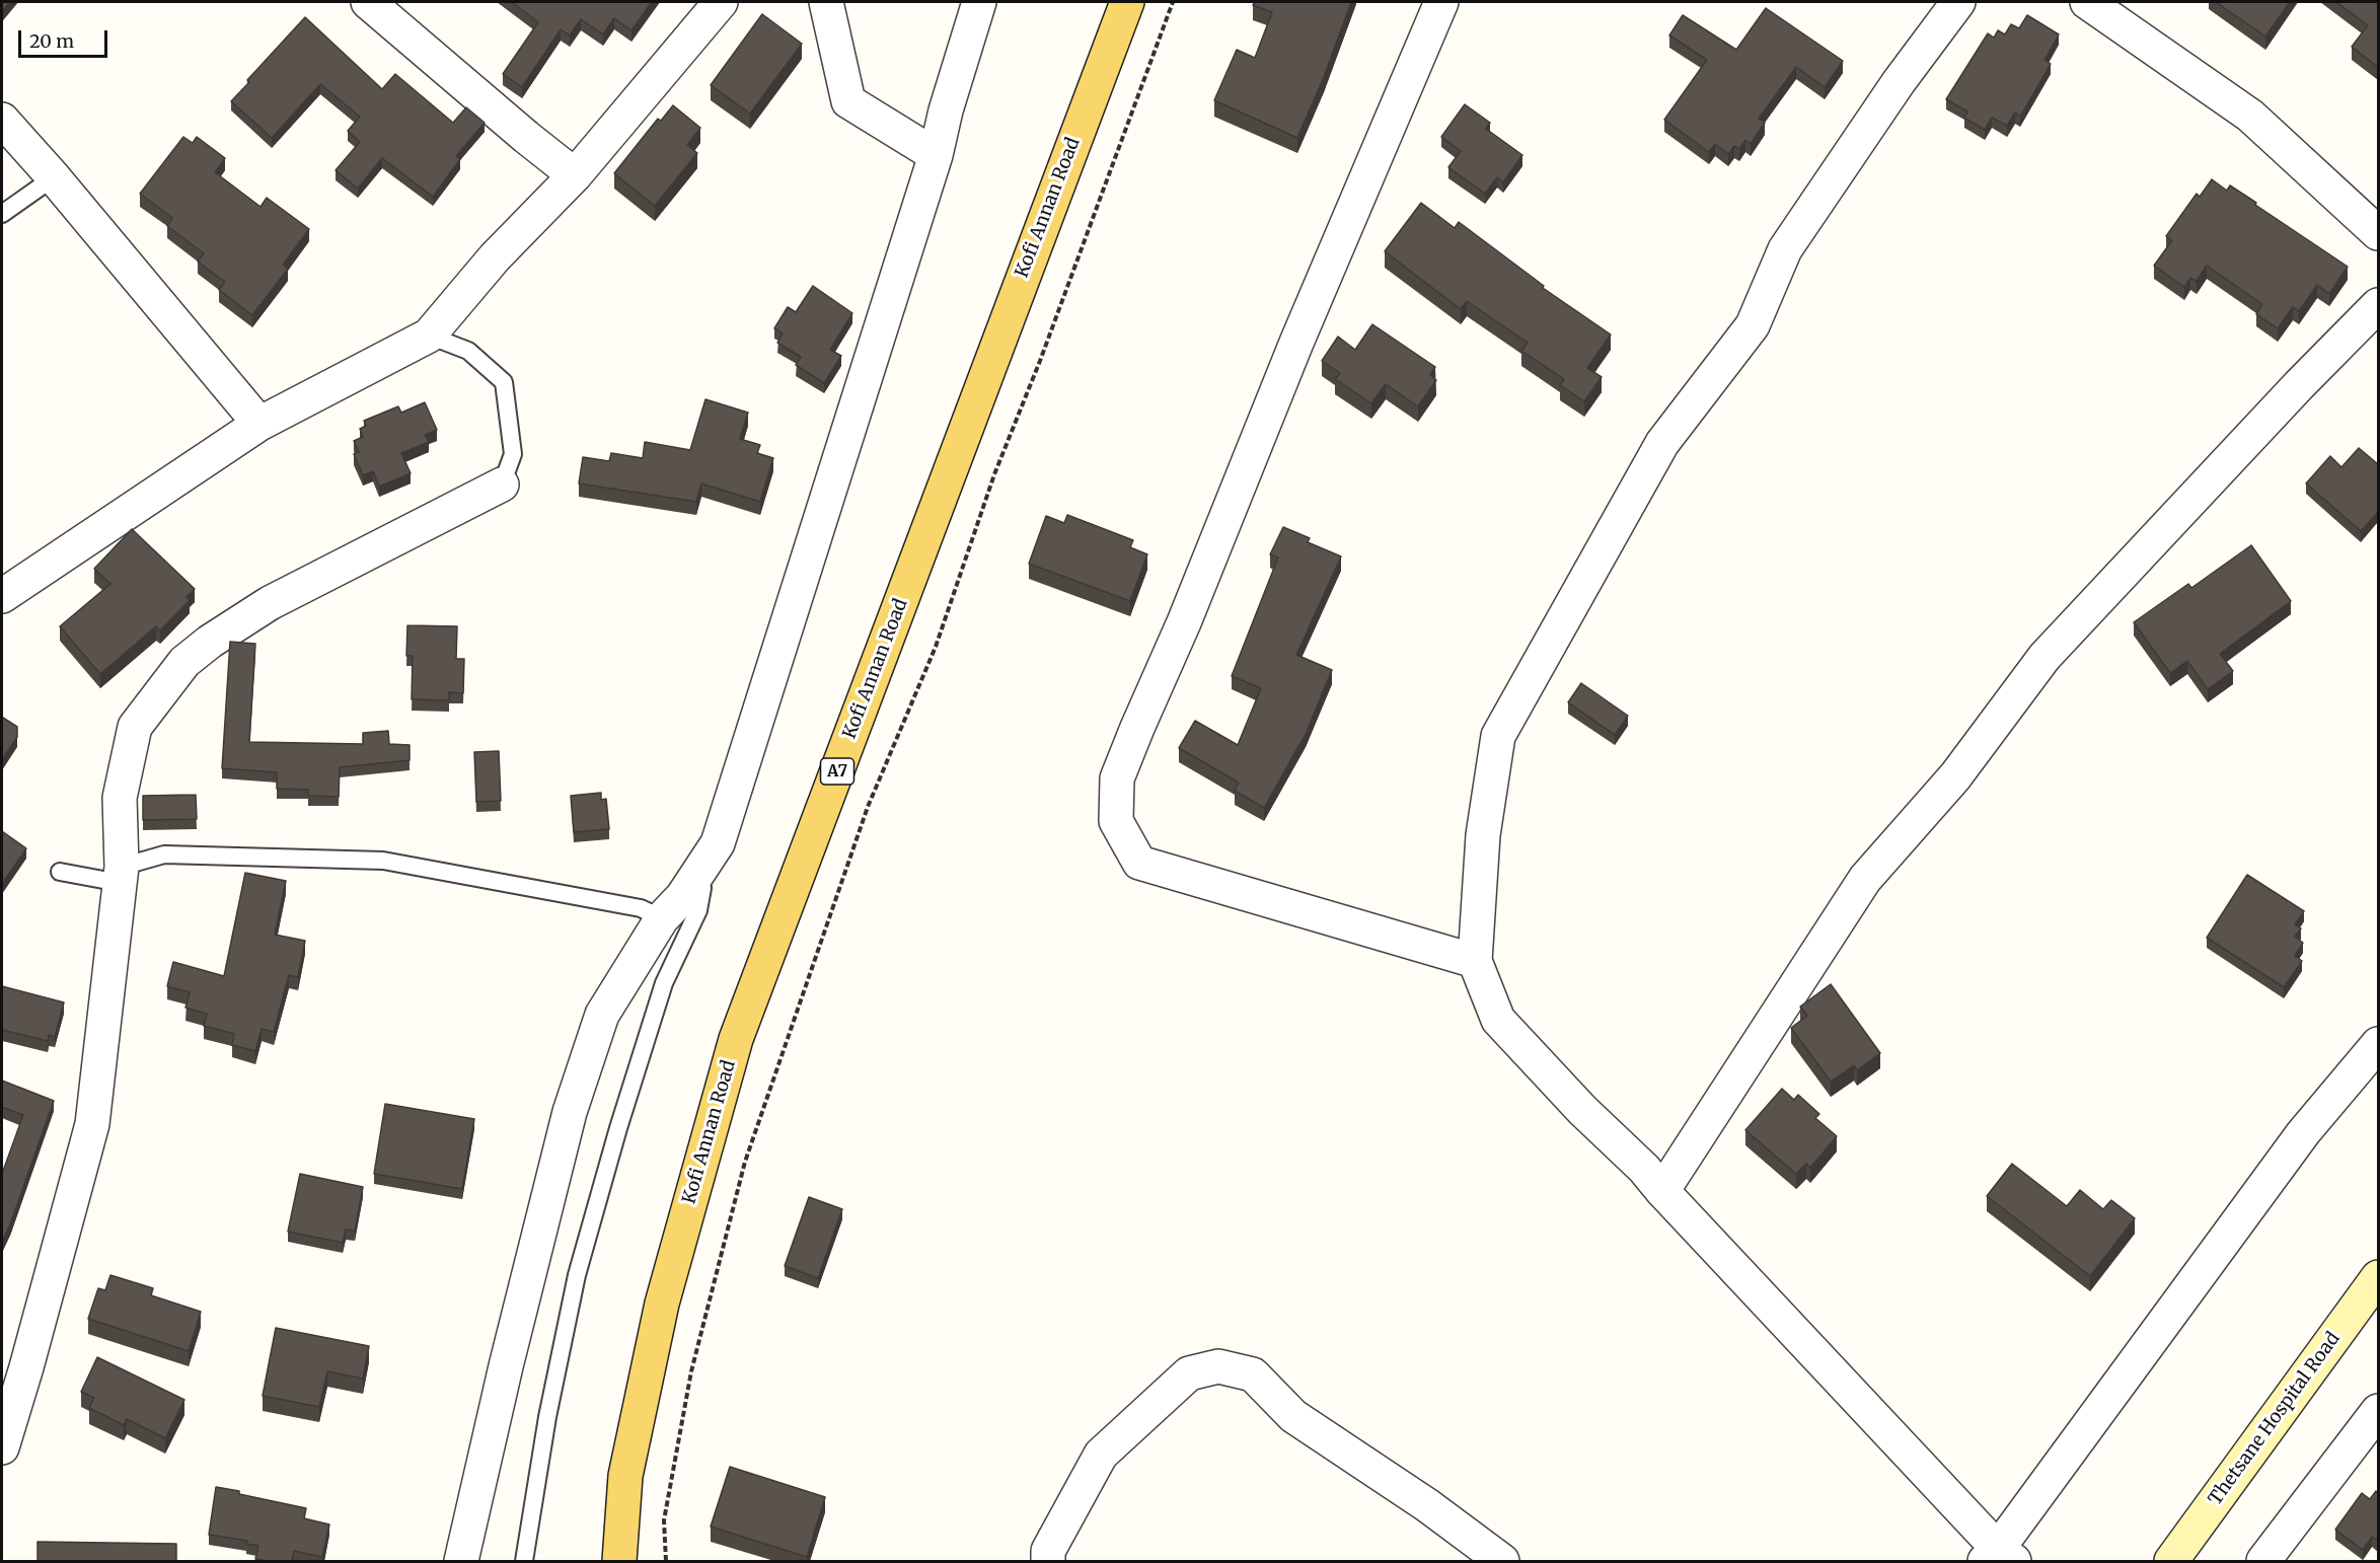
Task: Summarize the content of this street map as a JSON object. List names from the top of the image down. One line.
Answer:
{"streets":{"main road":["Kofi Annan Road","A7","Thetsane Hospital Road"]},"scale_bar":"20 m"}
